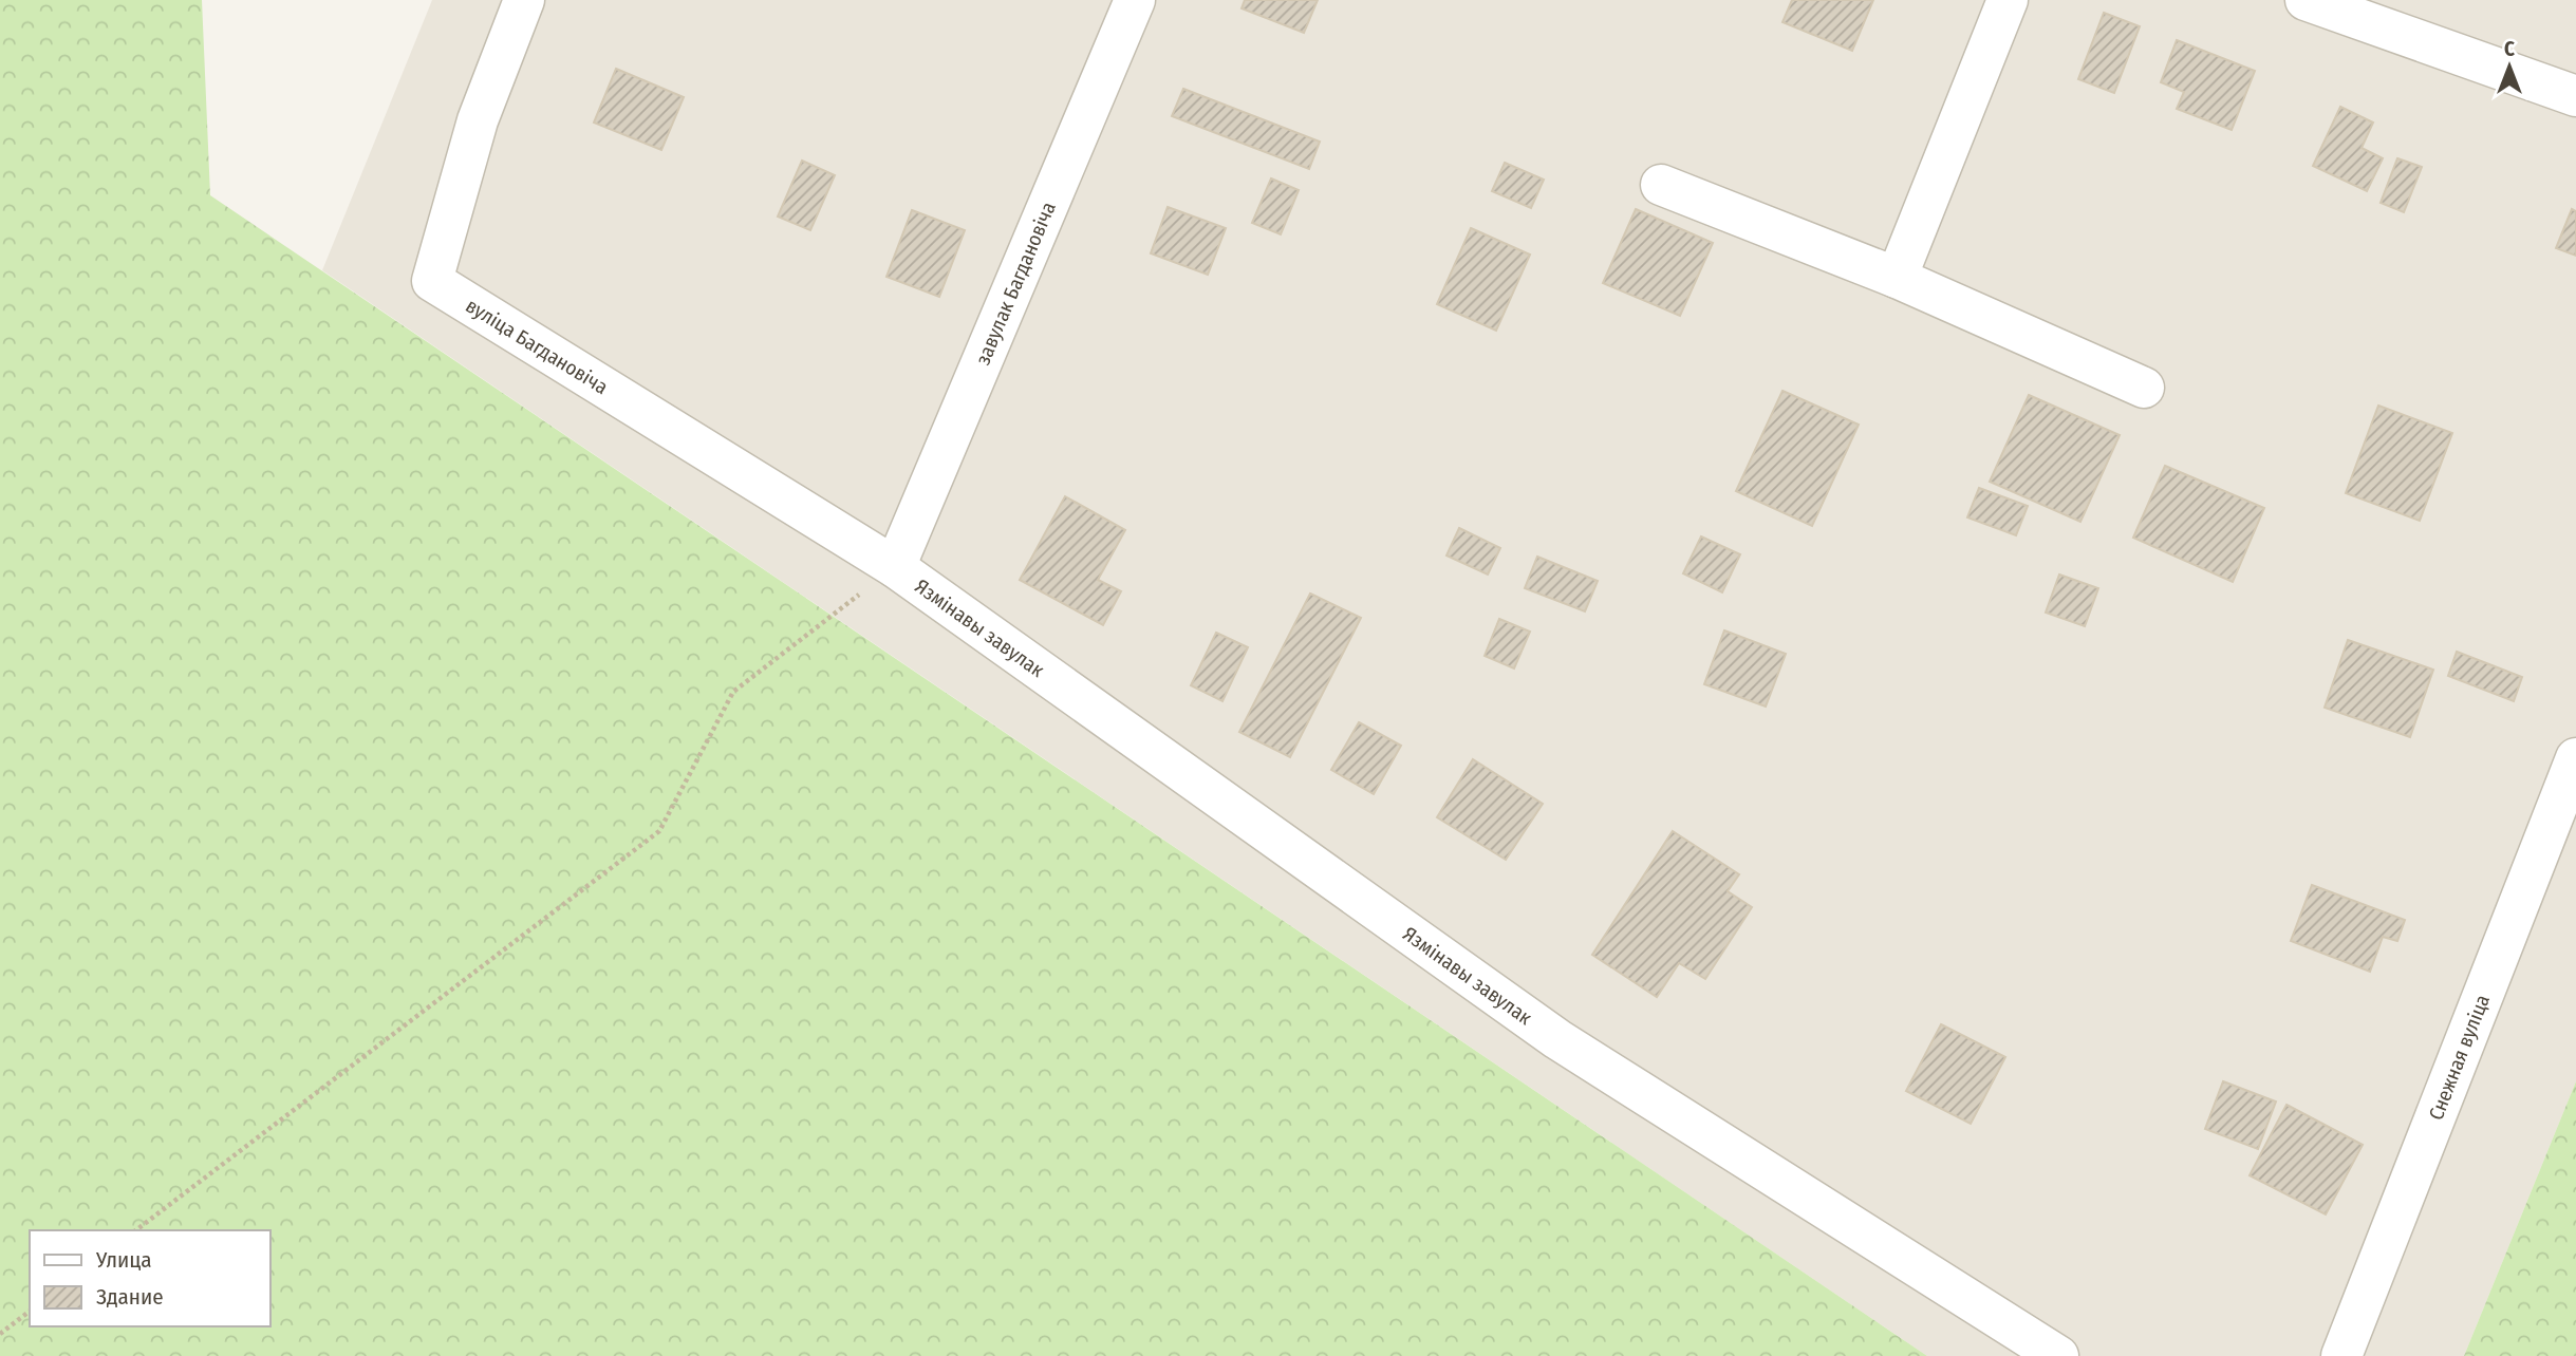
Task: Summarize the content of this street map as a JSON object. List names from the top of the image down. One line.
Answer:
{"streets":{"street":["завулак Багдановіча","вуліца Багдановіча","Язмінавы завулак","Снежная вуліца"]},"crossings":[["завулак Багдановіча","вуліца Багдановіча"],["завулак Багдановіча","Язмінавы завулак"],["вуліца Багдановіча","Язмінавы завулак"]],"legend":["Улица","Здание"],"north":"top"}
